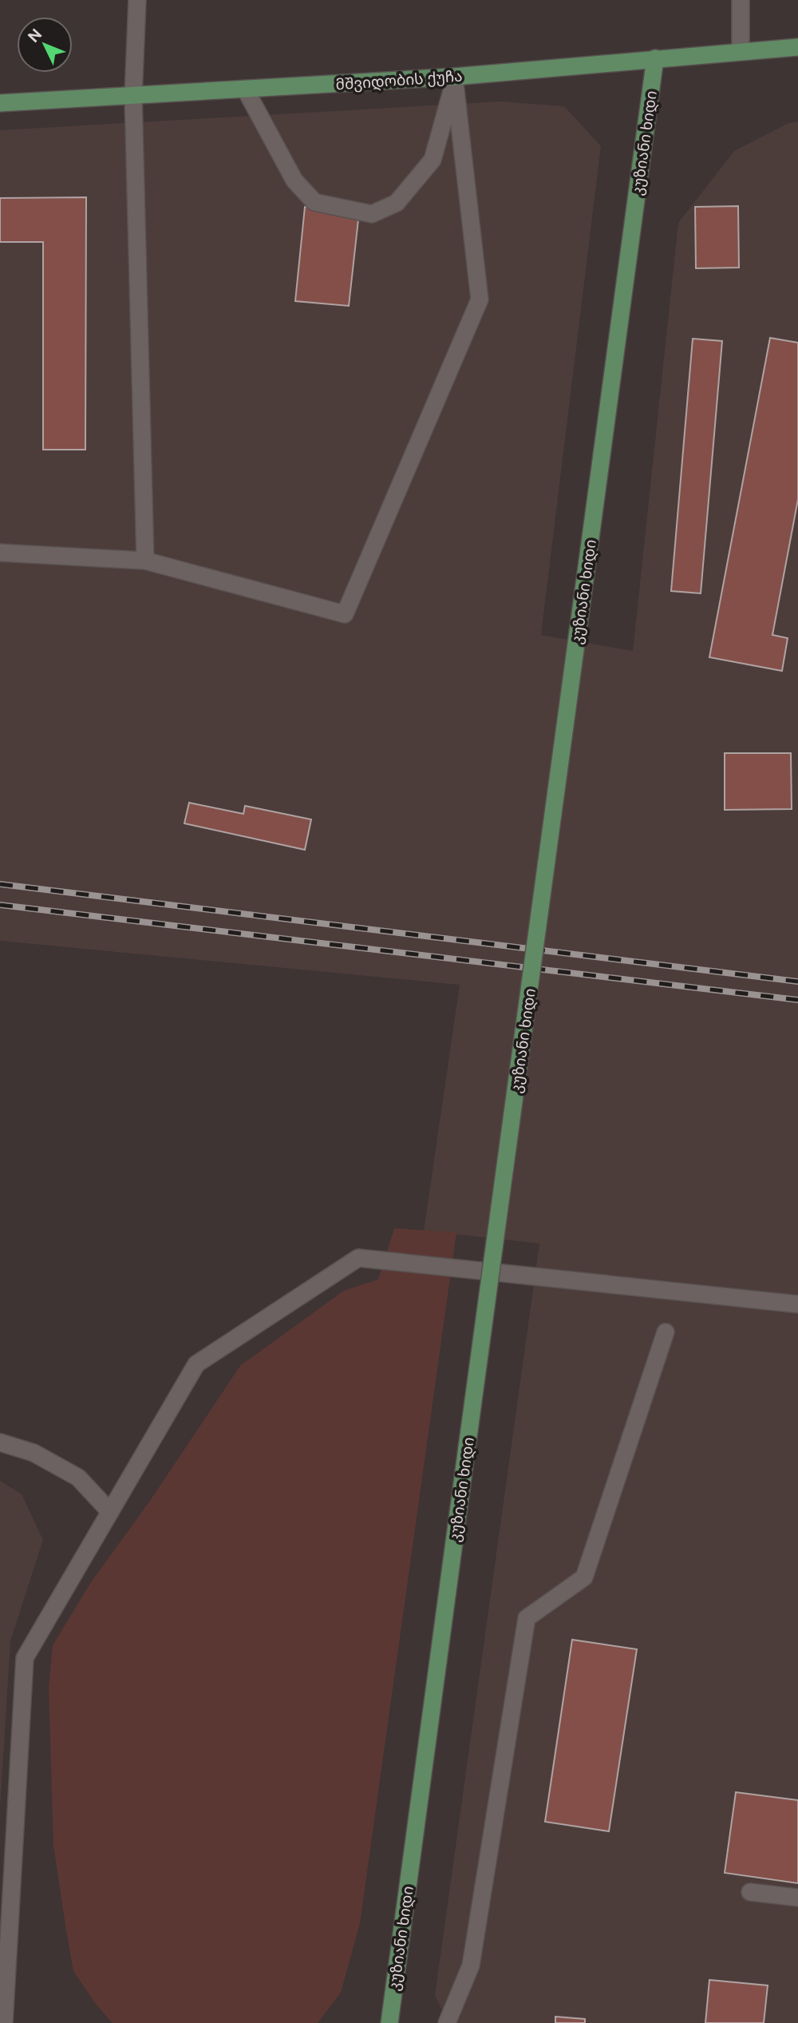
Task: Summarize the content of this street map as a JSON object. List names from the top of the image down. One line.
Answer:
{"streets":{"main road":["მშვიდობის ქუჩა","კუზიანი ხიდი"]},"crossings":[["მშვიდობის ქუჩა","კუზიანი ხიდი"]],"north":"top left"}
